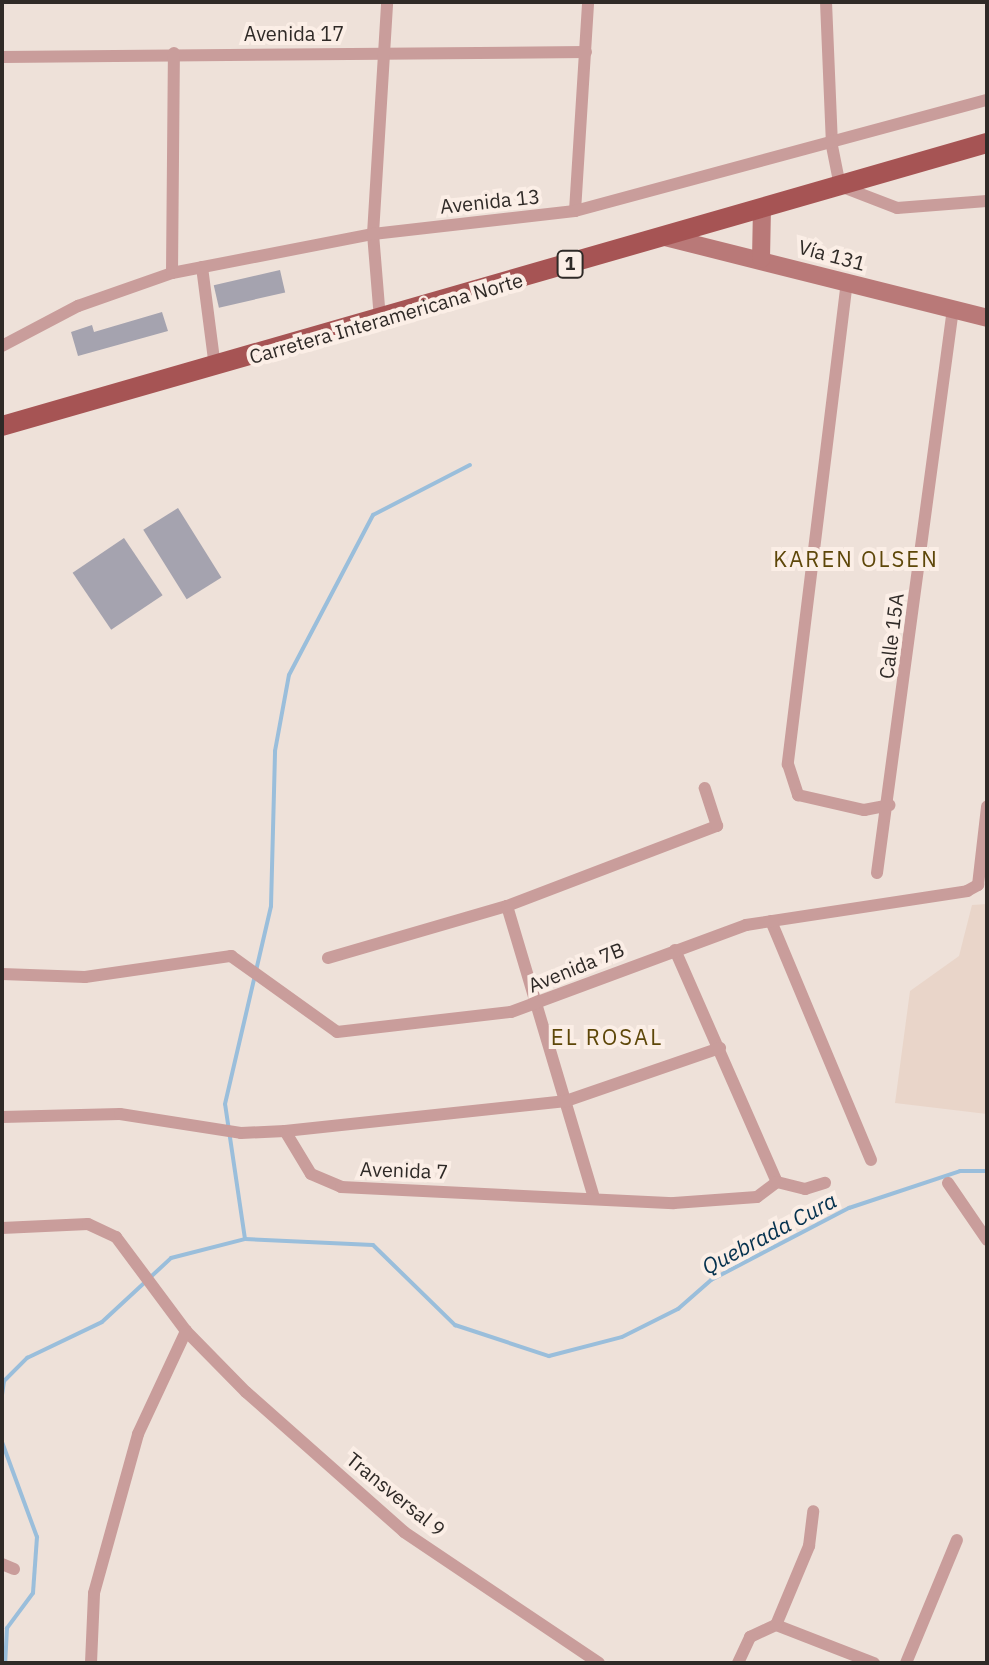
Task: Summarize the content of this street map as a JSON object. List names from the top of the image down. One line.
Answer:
{"streets":{"highway":["1","Carretera Interamericana Norte"],"main road":["Vía 131"],"street":["Avenida 17","Avenida 13","Calle 15A","Avenida 7B","Avenida 7","Transversal 9"]},"crossings":[["Vía 131","Carretera Interamericana Norte"],["Vía 131","Calle 15A"],["1","Carretera Interamericana Norte"]],"districts":["KAREN OLSEN","EL ROSAL"],"water":["Quebrada Cura"]}
